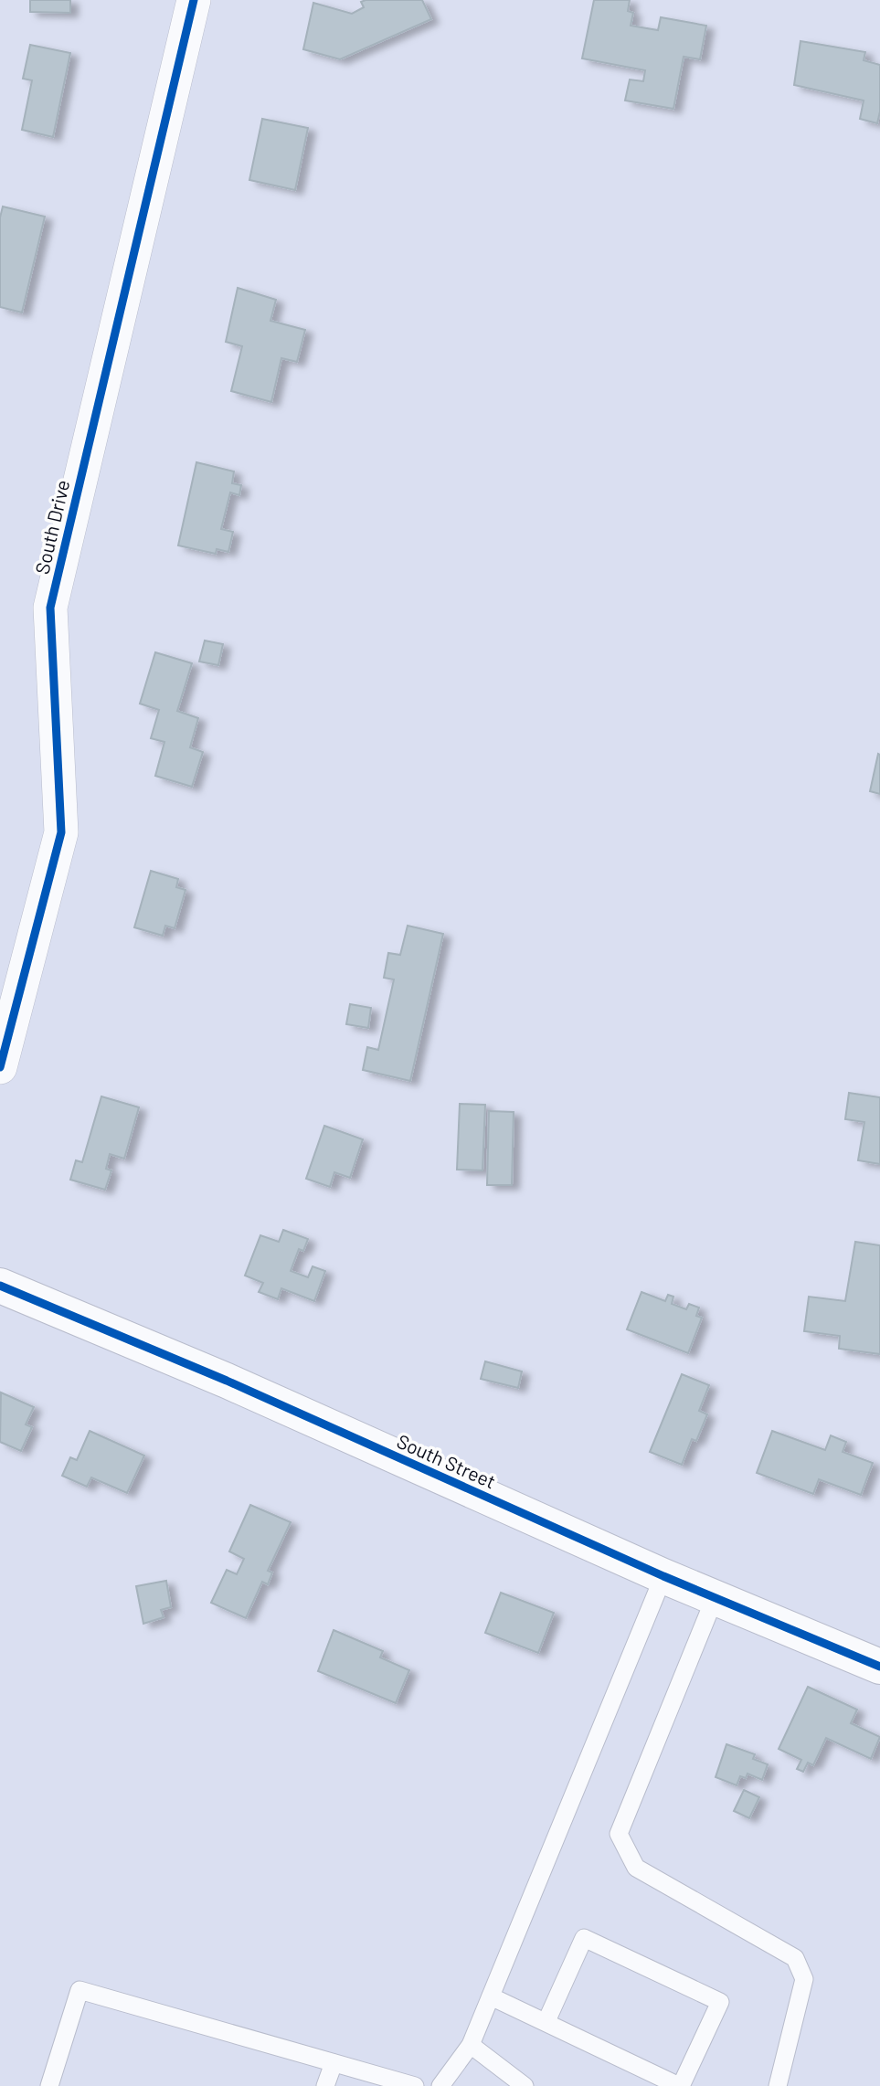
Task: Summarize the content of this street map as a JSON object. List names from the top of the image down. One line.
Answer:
{"streets":{"street":["South Drive","South Street"]}}
